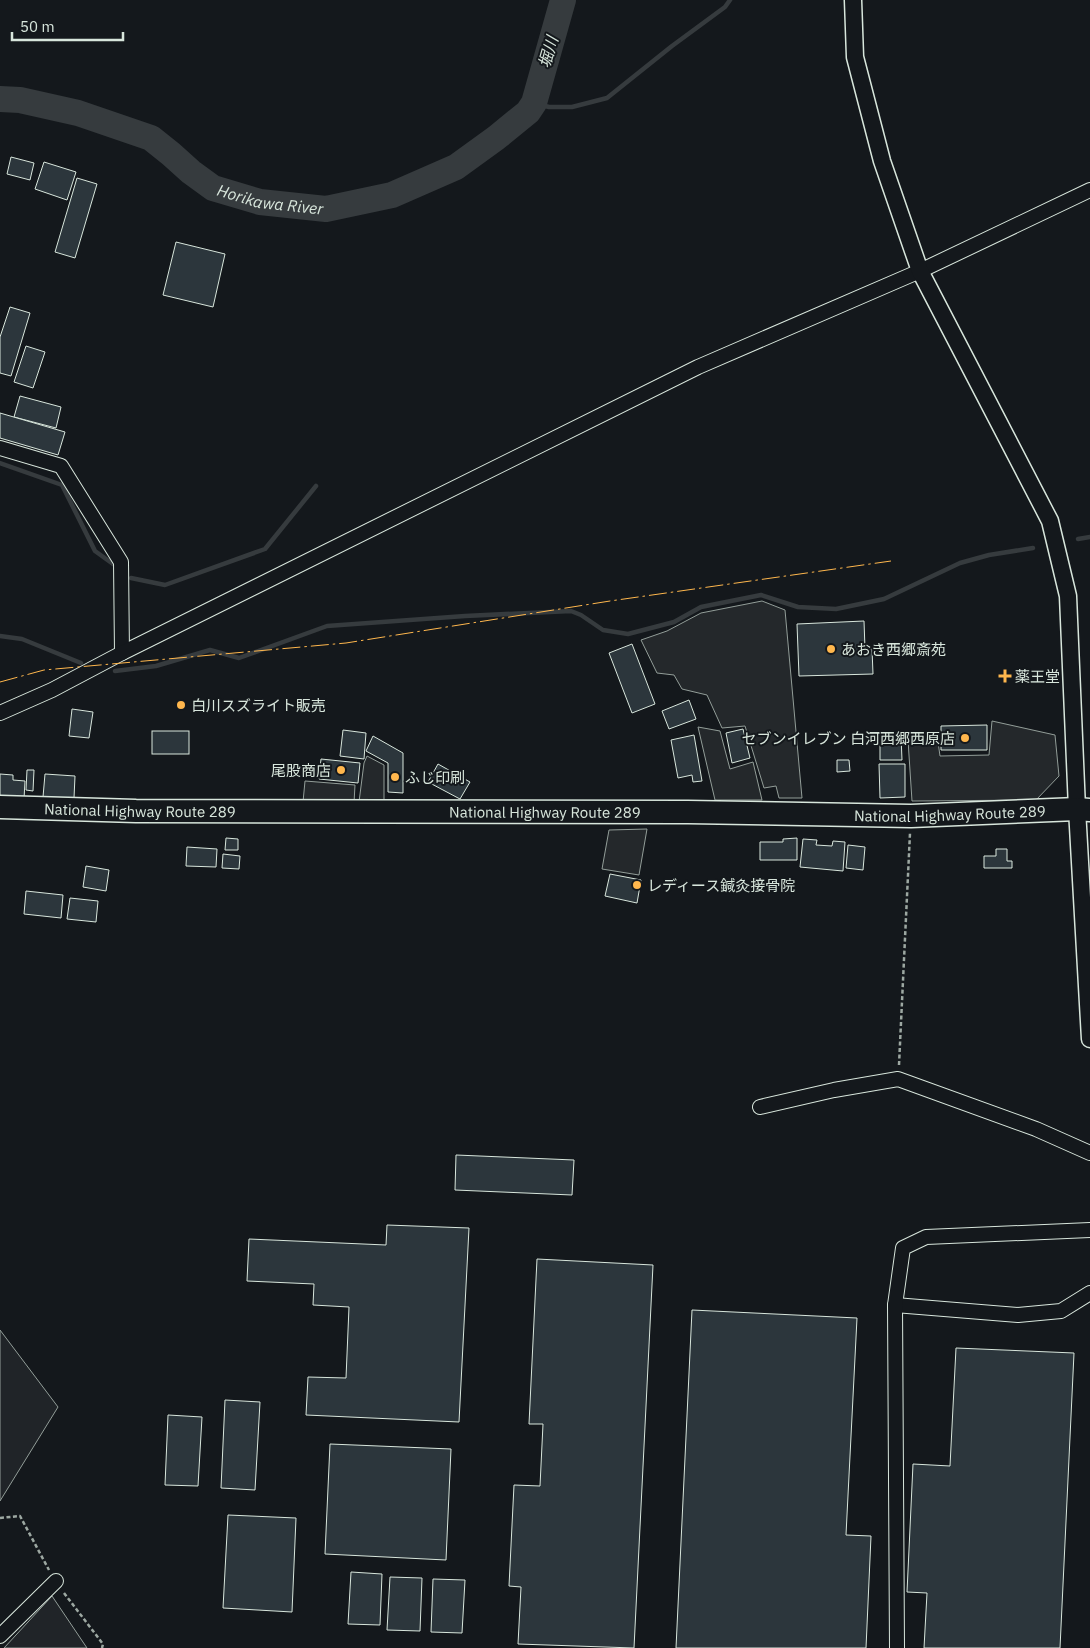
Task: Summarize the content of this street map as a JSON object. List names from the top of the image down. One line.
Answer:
{"streets":{"highway":["National Highway Route 289"]},"water":["堀川","Horikawa River"],"places":{"other":["あおき西郷斎苑","白川スズライト販売","セブンイレブン 白河西郷西原店","尾股商店","ふじ印刷","レディース鍼灸接骨院"],"health":["薬王堂"]},"scale_bar":"50 m"}
